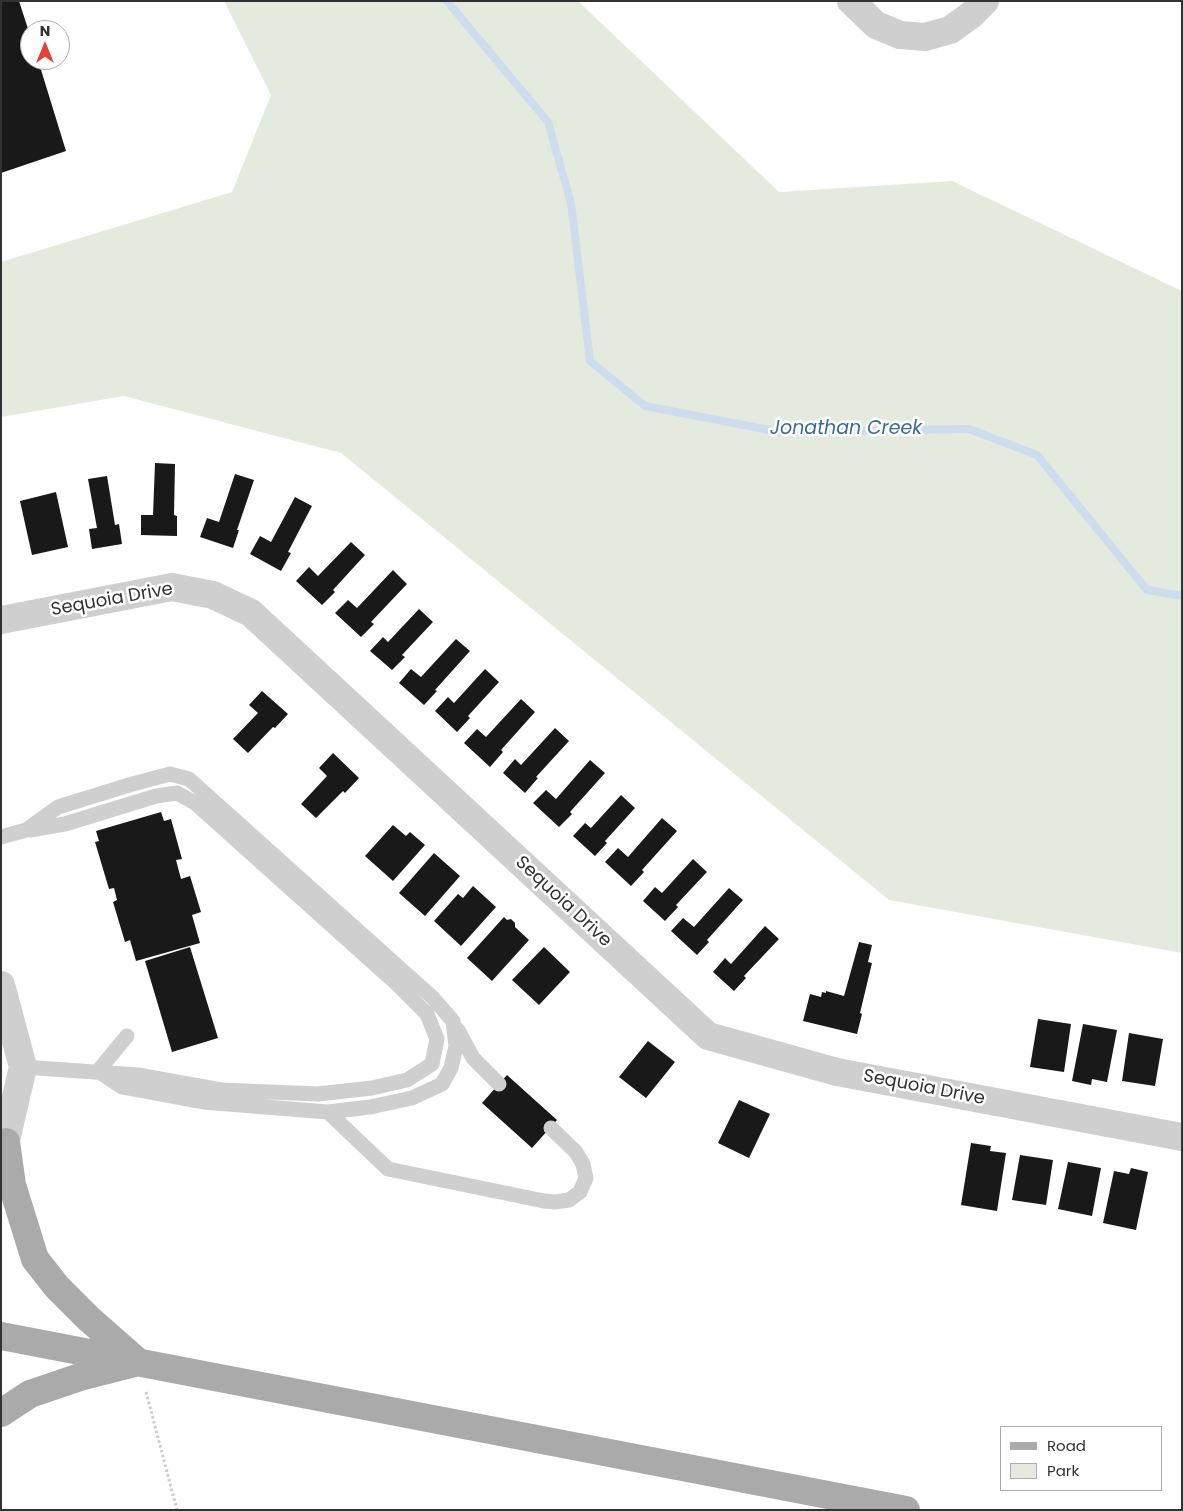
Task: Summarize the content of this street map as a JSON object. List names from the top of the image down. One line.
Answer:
{"streets":{"street":["Sequoia Drive"]},"water":["Jonathan Creek"],"legend":["Road","Park"],"north":"top"}
